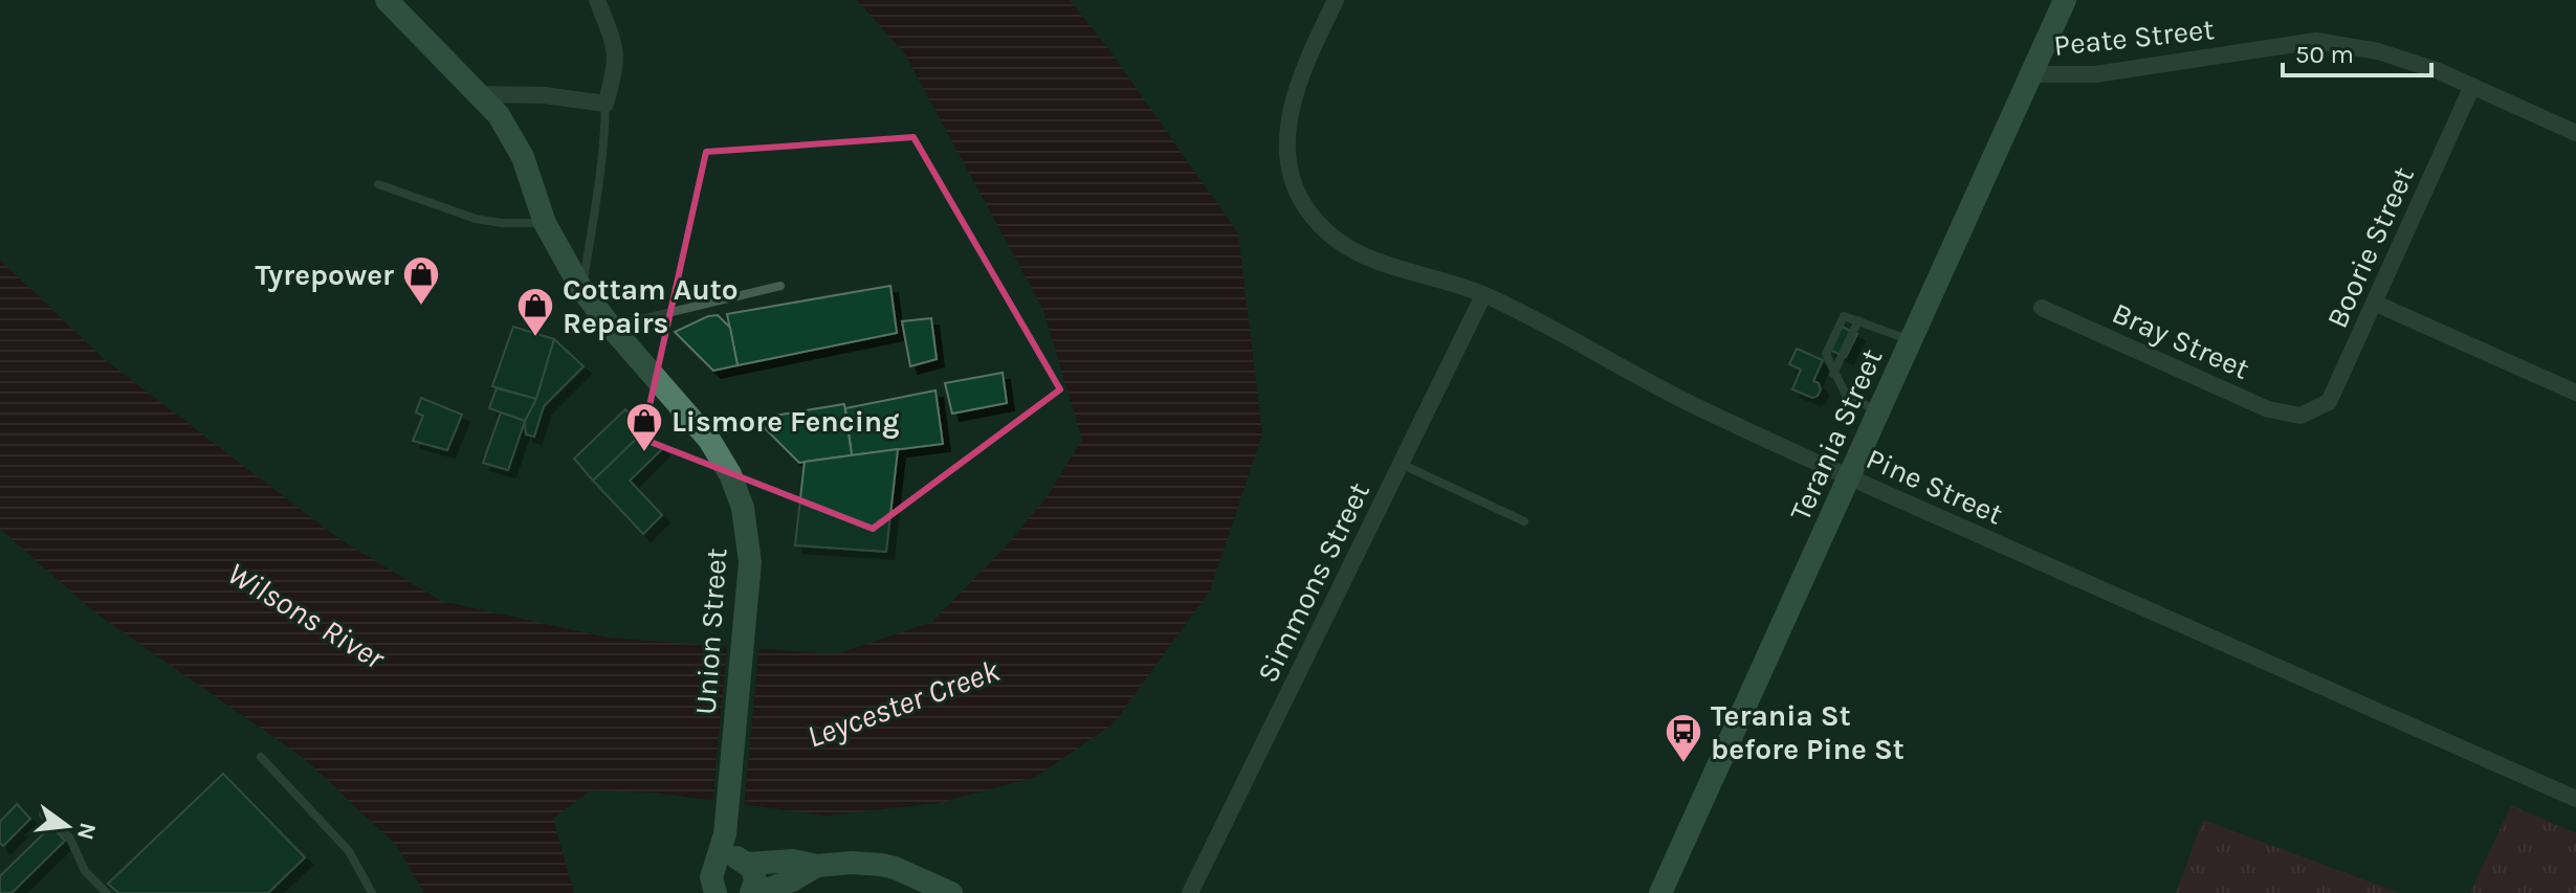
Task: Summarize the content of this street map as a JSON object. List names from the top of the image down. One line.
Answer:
{"streets":{"main road":["Terania Street","Union Street"],"street":["Peate Street","Boorie Street","Bray Street","Pine Street","Simmons Street"]},"crossings":[["Peate Street","Boorie Street"],["Peate Street","Terania Street"],["Boorie Street","Bray Street"],["Terania Street","Pine Street"],["Pine Street","Simmons Street"]],"water":["Wilsons River","Leycester Creek"],"places":{"shop":["Tyrepower","Cottam Auto Repairs","Lismore Fencing"],"bus stop":["Terania St before Pine St"]},"scale_bar":"50 m","north":"right"}
